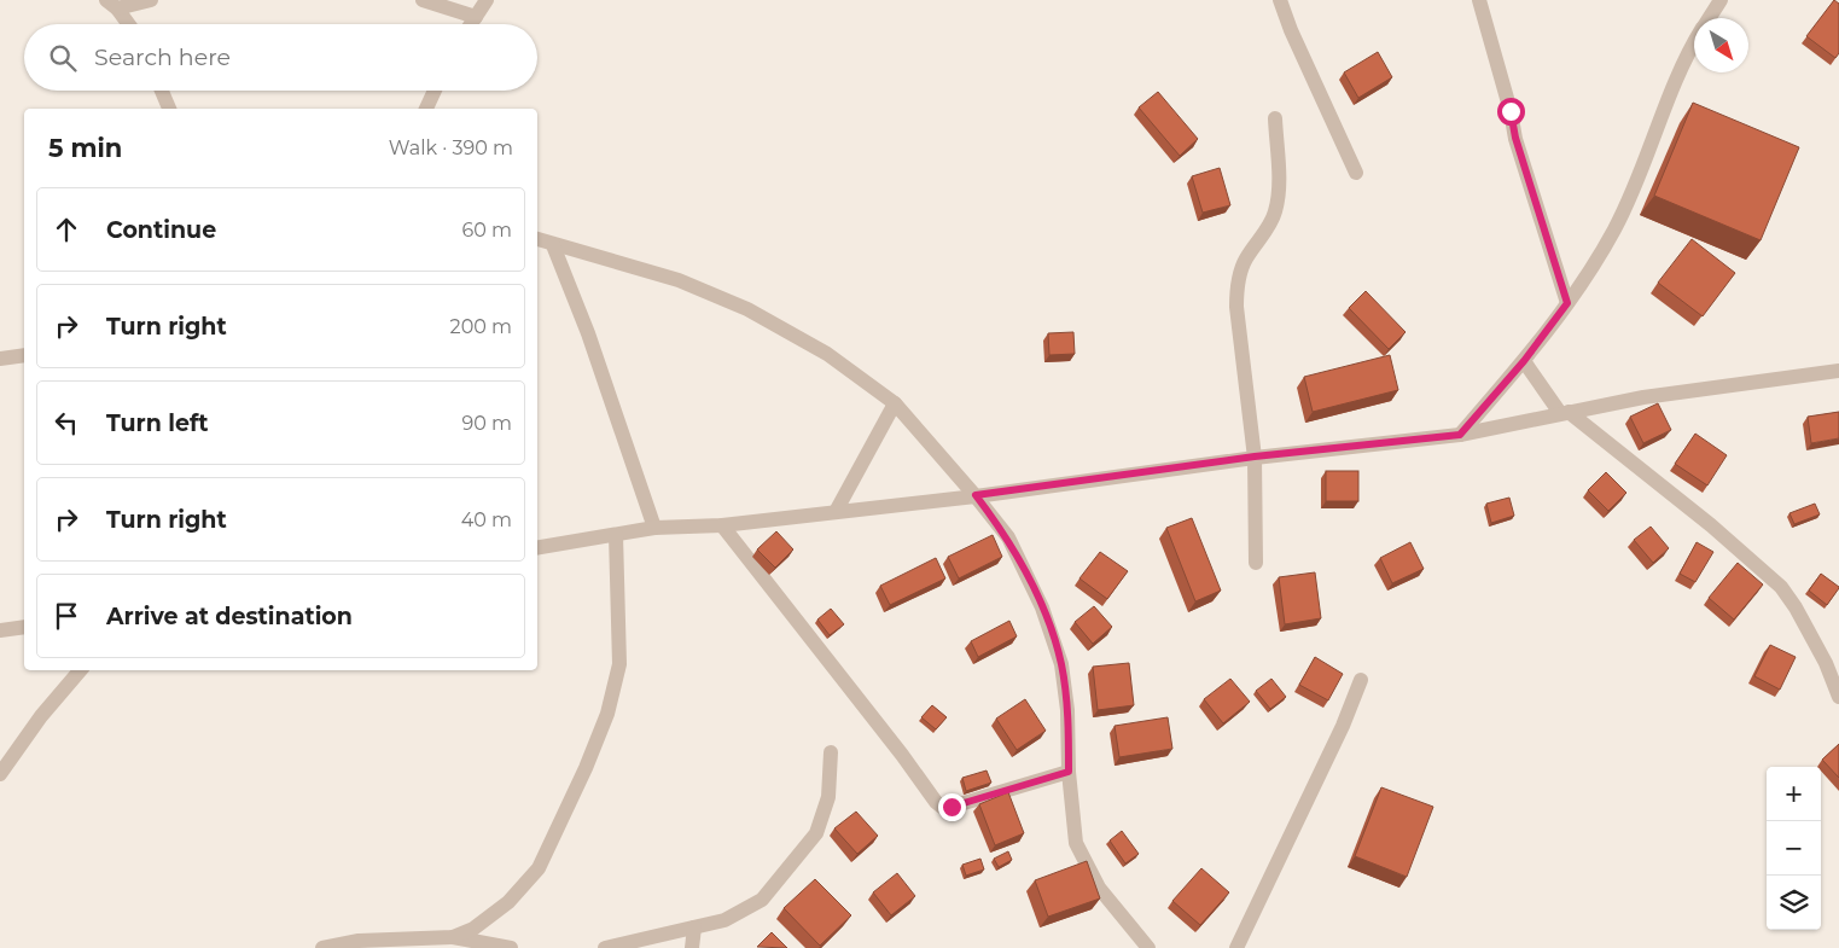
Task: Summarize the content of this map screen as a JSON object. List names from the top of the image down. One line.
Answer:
{"north":"bottom right","page":{"search":"Search here","heading":["5 min","Walk · 390 m"],"list":[["Continue","60 m"],["Turn right","200 m"],["Turn left","90 m"],["Turn right","40 m"],"Arrive at destination"],"map_buttons":["+","−"]}}
